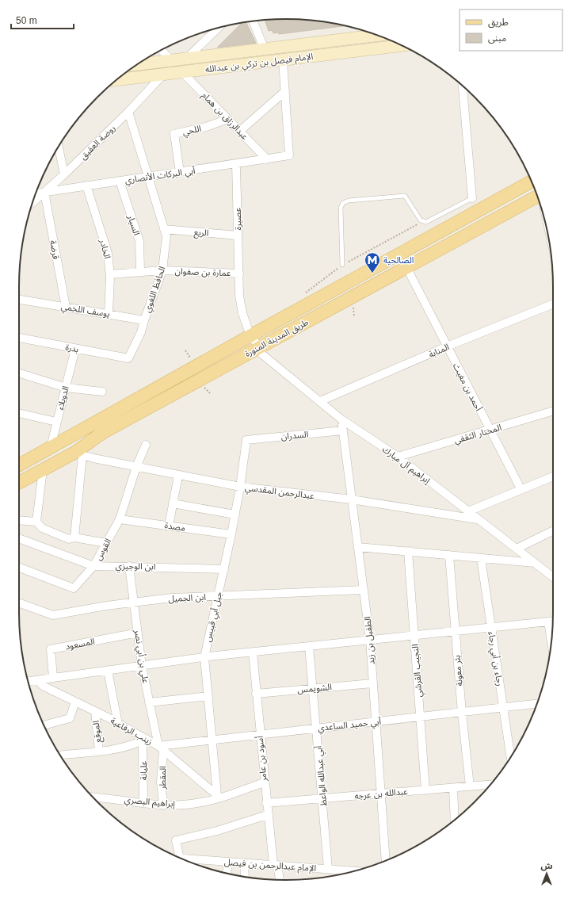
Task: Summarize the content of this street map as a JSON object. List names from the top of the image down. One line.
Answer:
{"streets":{"main road":["الإمام فيصل بن تركي بن عبدالله","طريق المدينة المنورة"],"street":["عبدالرزاق بن همام","اللحي","روضة العقيق","أبي البركات الأنصاري","عصيرة","السيار","الريع","الخادر","قرضة","عمارة بن صفوان","الحافظ اللغوي","يوسف اللخمي","بدرة","المنابة","أحمد بن مغيث","الدويلاء","المختار الثقفي","السدران","إبراهيم آل مبارك","عبدالرحمن المقدسي","مصدة","القوس","ابن الوجيزي","ابن الجميل","جبل أبي قبيس","الطفيل بن زيد","المسعود","علي بن أبي نصر","رجاء بن أبي رجاء","النجيب القرشي","بئر معونة","الشويمس","أبي حميد الساعدي","زينب الرفاعية","الموقع","أسود بن عامر","عليانة","أبي عبدالله الواعظ","المقطر","عبدالله بن عرجه","إبراهيم البصري","الإمام عبدالرحمن بن فيصل"]},"crossings":[["الإمام فيصل بن تركي بن عبدالله","عبدالرزاق بن همام"],["الإمام فيصل بن تركي بن عبدالله","روضة العقيق"],["عبدالرزاق بن همام","اللحي"],["عبدالرزاق بن همام","أبي البركات الأنصاري"],["اللحي","أبي البركات الأنصاري"],["روضة العقيق","أبي البركات الأنصاري"],["روضة العقيق","قرضة"],["روضة العقيق","الحافظ اللغوي"],["أبي البركات الأنصاري","عصيرة"],["أبي البركات الأنصاري","السيار"],["أبي البركات الأنصاري","الخادر"],["أبي البركات الأنصاري","قرضة"],["أبي البركات الأنصاري","الحافظ اللغوي"],["عصيرة","الريع"],["عصيرة","عمارة بن صفوان"],["عصيرة","طريق المدينة المنورة"],["عصيرة","إبراهيم آل مبارك"],["السيار","عمارة بن صفوان"],["الريع","الحافظ اللغوي"],["الخادر","عمارة بن صفوان"],["الخادر","يوسف اللخمي"],["قرضة","يوسف اللخمي"],["عمارة بن صفوان","الحافظ اللغوي"],["الحافظ اللغوي","يوسف اللخمي"],["الحافظ اللغوي","بدرة"],["يوسف اللخمي","بدرة"],["طريق المدينة المنورة","أحمد بن مغيث"],["طريق المدينة المنورة","الدويلاء"],["طريق المدينة المنورة","إبراهيم آل مبارك"],["طريق المدينة المنورة","عبدالرحمن المقدسي"],["بدرة","الدويلاء"],["المنابة","أحمد بن مغيث"],["المنابة","إبراهيم آل مبارك"],["أحمد بن مغيث","المختار الثقفي"],["المختار الثقفي","إبراهيم آل مبارك"],["السدران","جبل أبي قبيس"],["السدران","الطفيل بن زيد"],["إبراهيم آل مبارك","عبدالرحمن المقدسي"],["إبراهيم آل مبارك","الطفيل بن زيد"],["عبدالرحمن المقدسي","القوس"],["عبدالرحمن المقدسي","جبل أبي قبيس"],["عبدالرحمن المقدسي","الطفيل بن زيد"],["مصدة","القوس"],["مصدة","جبل أبي قبيس"],["القوس","ابن الوجيزي"],["ابن الوجيزي","جبل أبي قبيس"],["ابن الوجيزي","علي بن أبي نصر"],["ابن الجميل","جبل أبي قبيس"],["ابن الجميل","الطفيل بن زيد"],["ابن الجميل","علي بن أبي نصر"],["جبل أبي قبيس","أبي حميد الساعدي"],["جبل أبي قبيس","زينب الرفاعية"],["الطفيل بن زيد","الشويمس"],["الطفيل بن زيد","أبي حميد الساعدي"],["الطفيل بن زيد","عبدالله بن عرجه"],["المسعود","علي بن أبي نصر"],["علي بن أبي نصر","أبي حميد الساعدي"],["علي بن أبي نصر","زينب الرفاعية"],["علي بن أبي نصر","المقطر"],["رجاء بن أبي رجاء","أبي حميد الساعدي"],["النجيب القرشي","أبي حميد الساعدي"],["النجيب القرشي","عبدالله بن عرجه"],["بئر معونة","أبي حميد الساعدي"],["بئر معونة","عبدالله بن عرجه"],["الشويمس","أسود بن عامر"],["الشويمس","أبي عبدالله الواعظ"],["أبي حميد الساعدي","زينب الرفاعية"],["أبي حميد الساعدي","أسود بن عامر"],["أبي حميد الساعدي","أبي عبدالله الواعظ"],["أبي حميد الساعدي","المقطر"],["زينب الرفاعية","الموقع"],["زينب الرفاعية","عليانة"],["زينب الرفاعية","المقطر"],["أسود بن عامر","عبدالله بن عرجه"],["أسود بن عامر","إبراهيم البصري"],["أسود بن عامر","الإمام عبدالرحمن بن فيصل"],["عليانة","إبراهيم البصري"],["أبي عبدالله الواعظ","عبدالله بن عرجه"],["أبي عبدالله الواعظ","الإمام عبدالرحمن بن فيصل"],["المقطر","إبراهيم البصري"]],"places":{"metro station":["الصالحية"]},"legend":["طريق","مبنى"],"scale_bar":"50 m","north":"top"}
